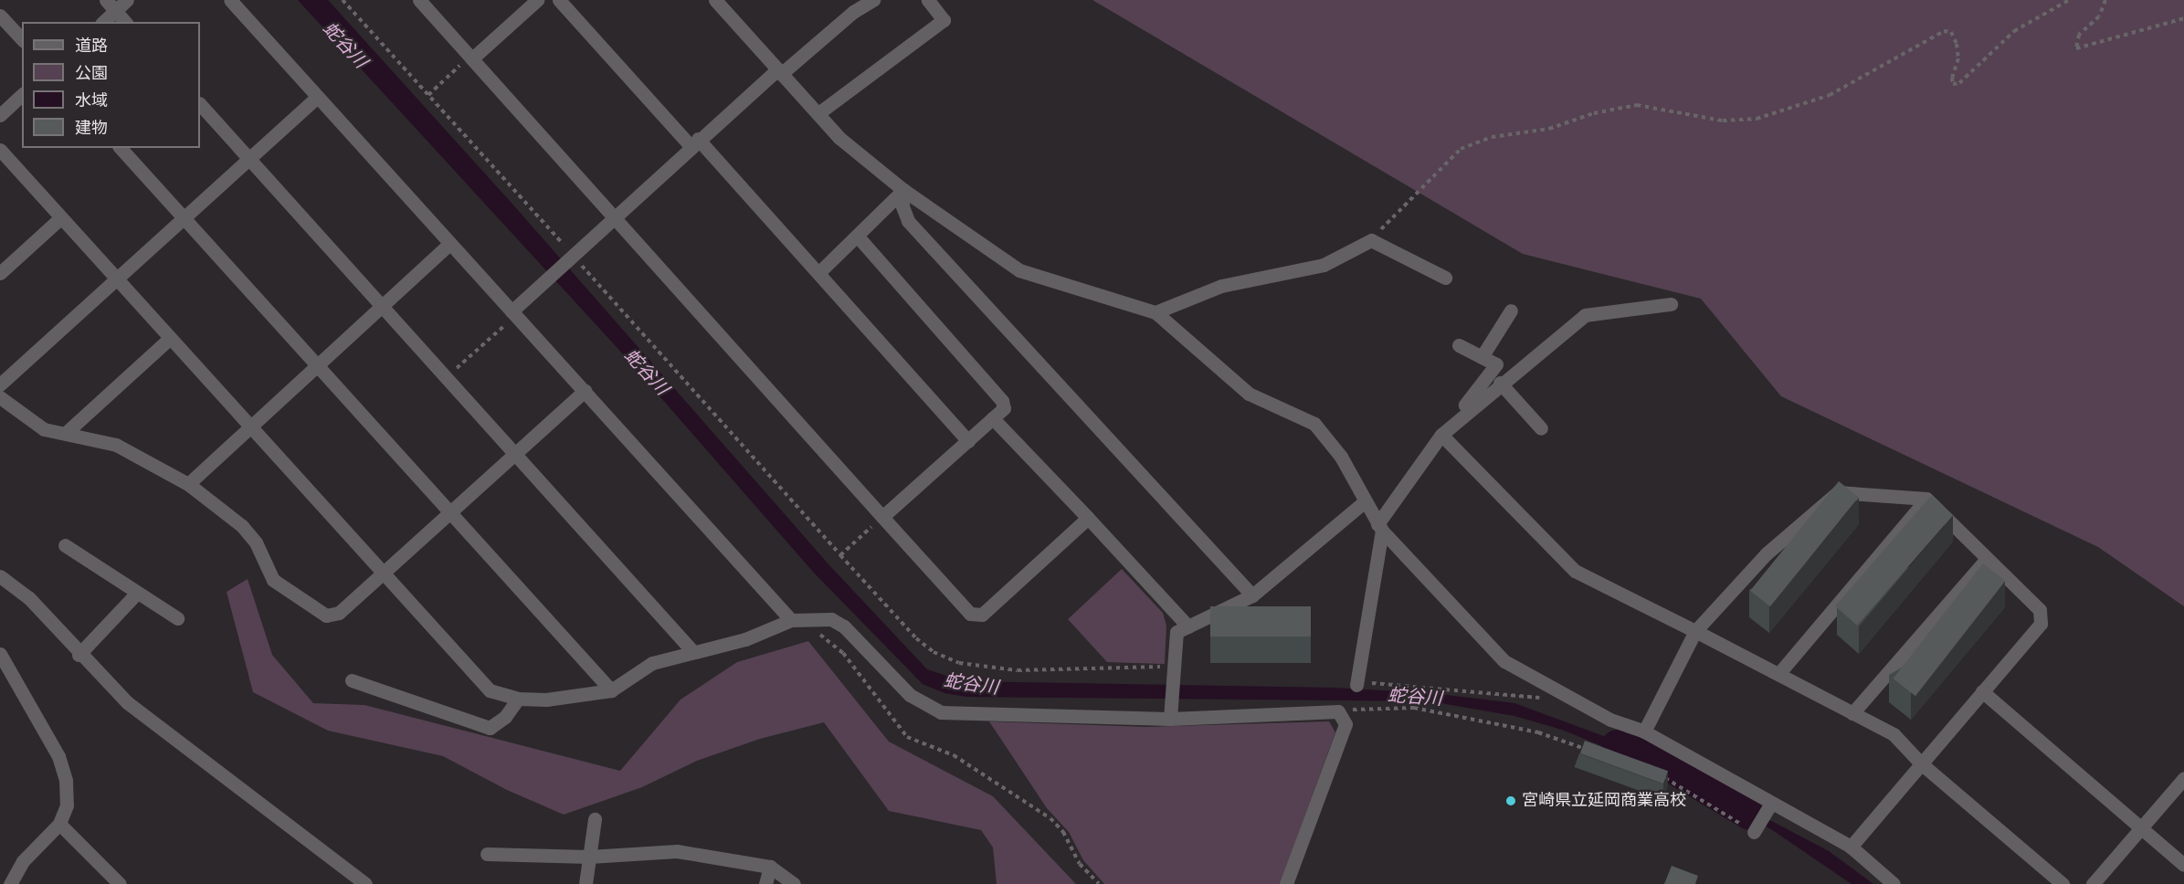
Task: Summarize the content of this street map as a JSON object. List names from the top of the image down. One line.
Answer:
{"water":["蛇谷川"],"places":["宮崎県立延岡商業高校"],"legend":["道路","公園","水域","建物"]}
